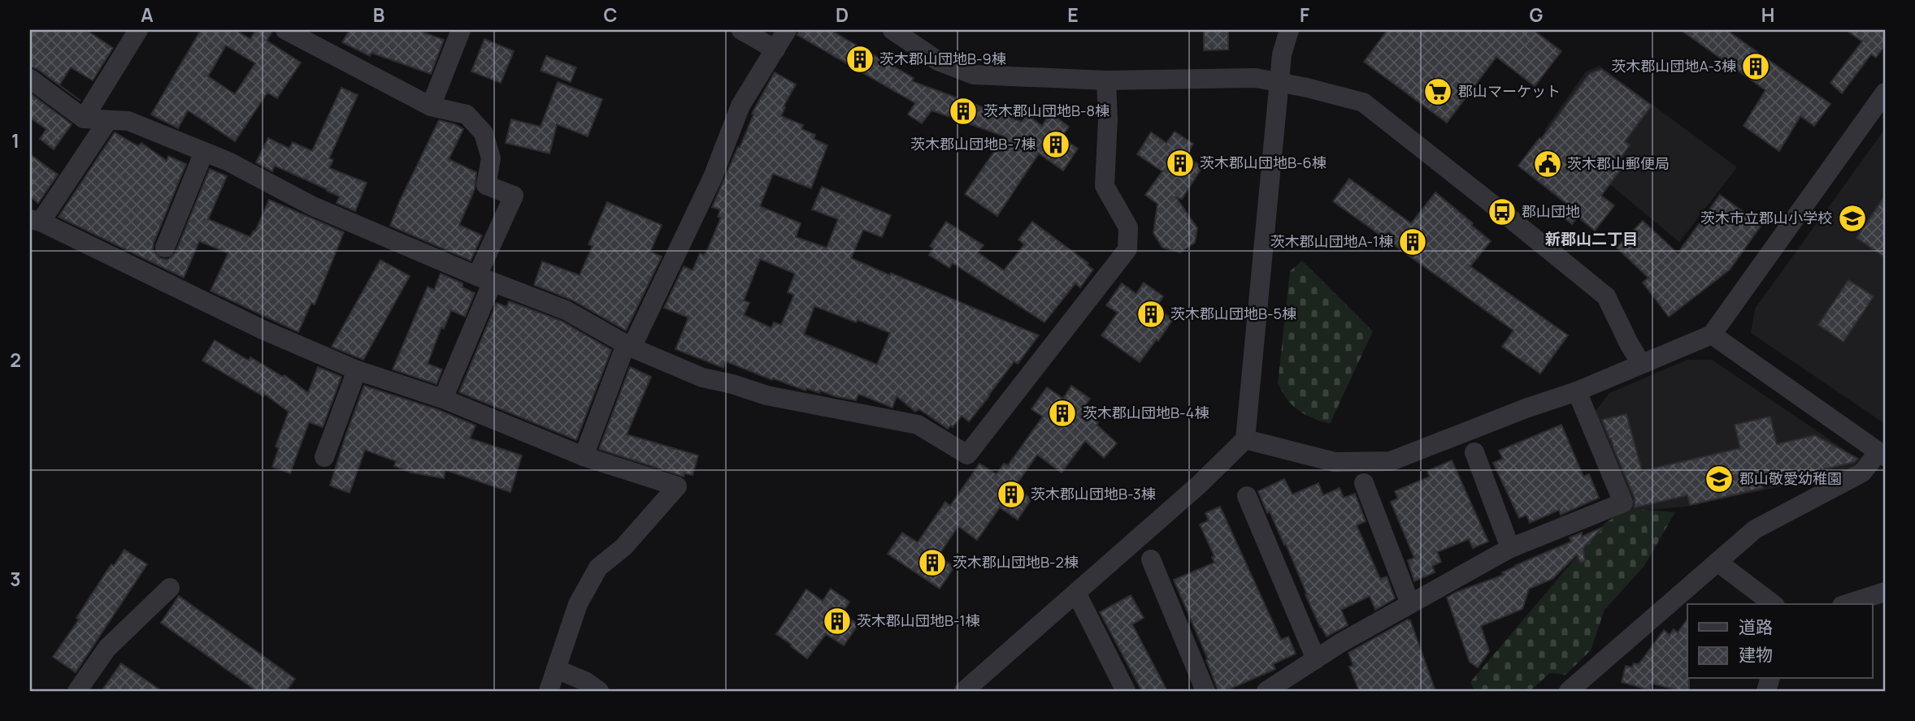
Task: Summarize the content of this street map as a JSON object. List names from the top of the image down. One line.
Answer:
{"districts":["新郡山二丁目"],"places":{"building":["茨木郡山団地B-9棟","茨木郡山団地A-3棟","茨木郡山団地B-8棟","茨木郡山団地B-7棟","茨木郡山団地B-6棟","茨木郡山団地A-1棟","茨木郡山団地B-5棟","茨木郡山団地B-4棟","茨木郡山団地B-3棟","茨木郡山団地B-2棟","茨木郡山団地B-1棟"],"supermarket":["郡山マーケット"],"public building":["茨木郡山郵便局"],"bus stop":["郡山団地"],"school or university":["茨木市立郡山小学校","郡山敬愛幼稚園"]},"legend":["道路","建物"],"grid":{"columns":["A","B","C","D","E","F","G","H"],"rows":["1","2","3"]}}
